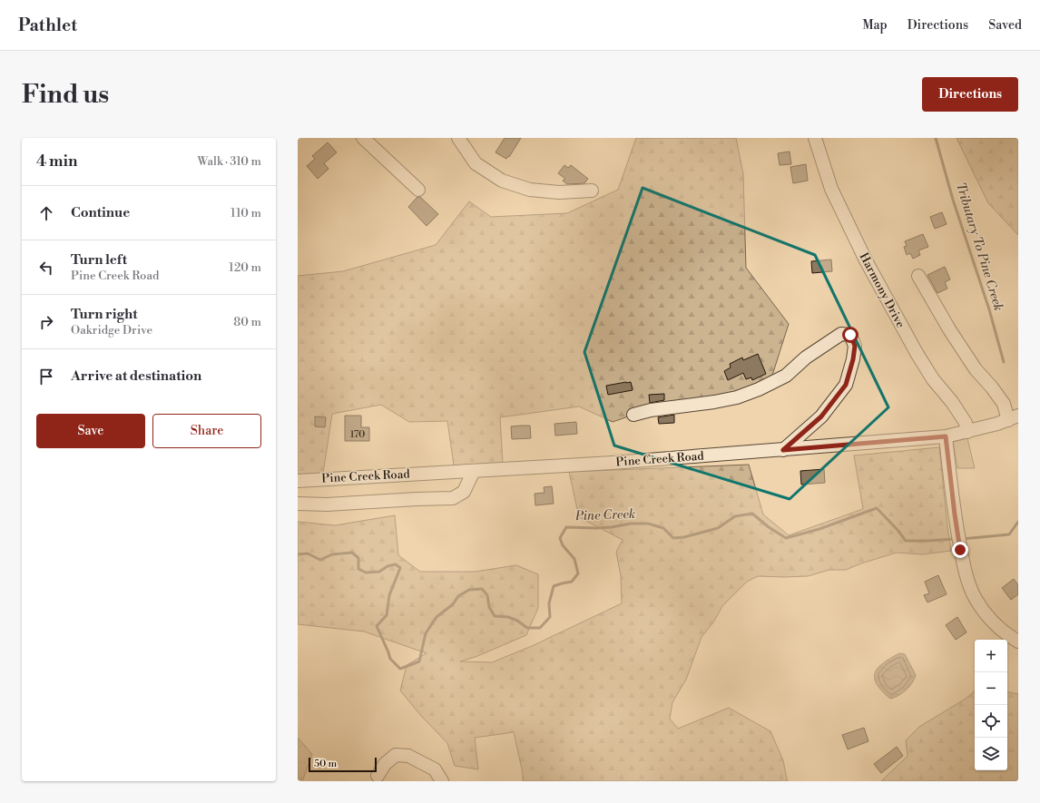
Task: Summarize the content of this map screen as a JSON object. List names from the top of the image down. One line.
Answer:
{"streets":{"street":["Harmony Drive","Pine Creek Road"]},"crossings":[["Harmony Drive","Pine Creek Road"]],"water":["Tributary To Pine Creek","Pine Creek"],"house_numbers":["170"],"scale_bar":"50 m","page":{"header":"Pathlet","nav":["Map","Directions","Saved"],"buttons":["Directions",["Save","Share"]],"title":"Find us","heading":["4 min","Walk · 310 m"],"list":[["Continue","110 m"],["Turn left","Pine Creek Road","120 m"],["Turn right","Oakridge Drive","80 m"],"Arrive at destination"],"map_buttons":["+","−"],"scale":"50 m"}}
